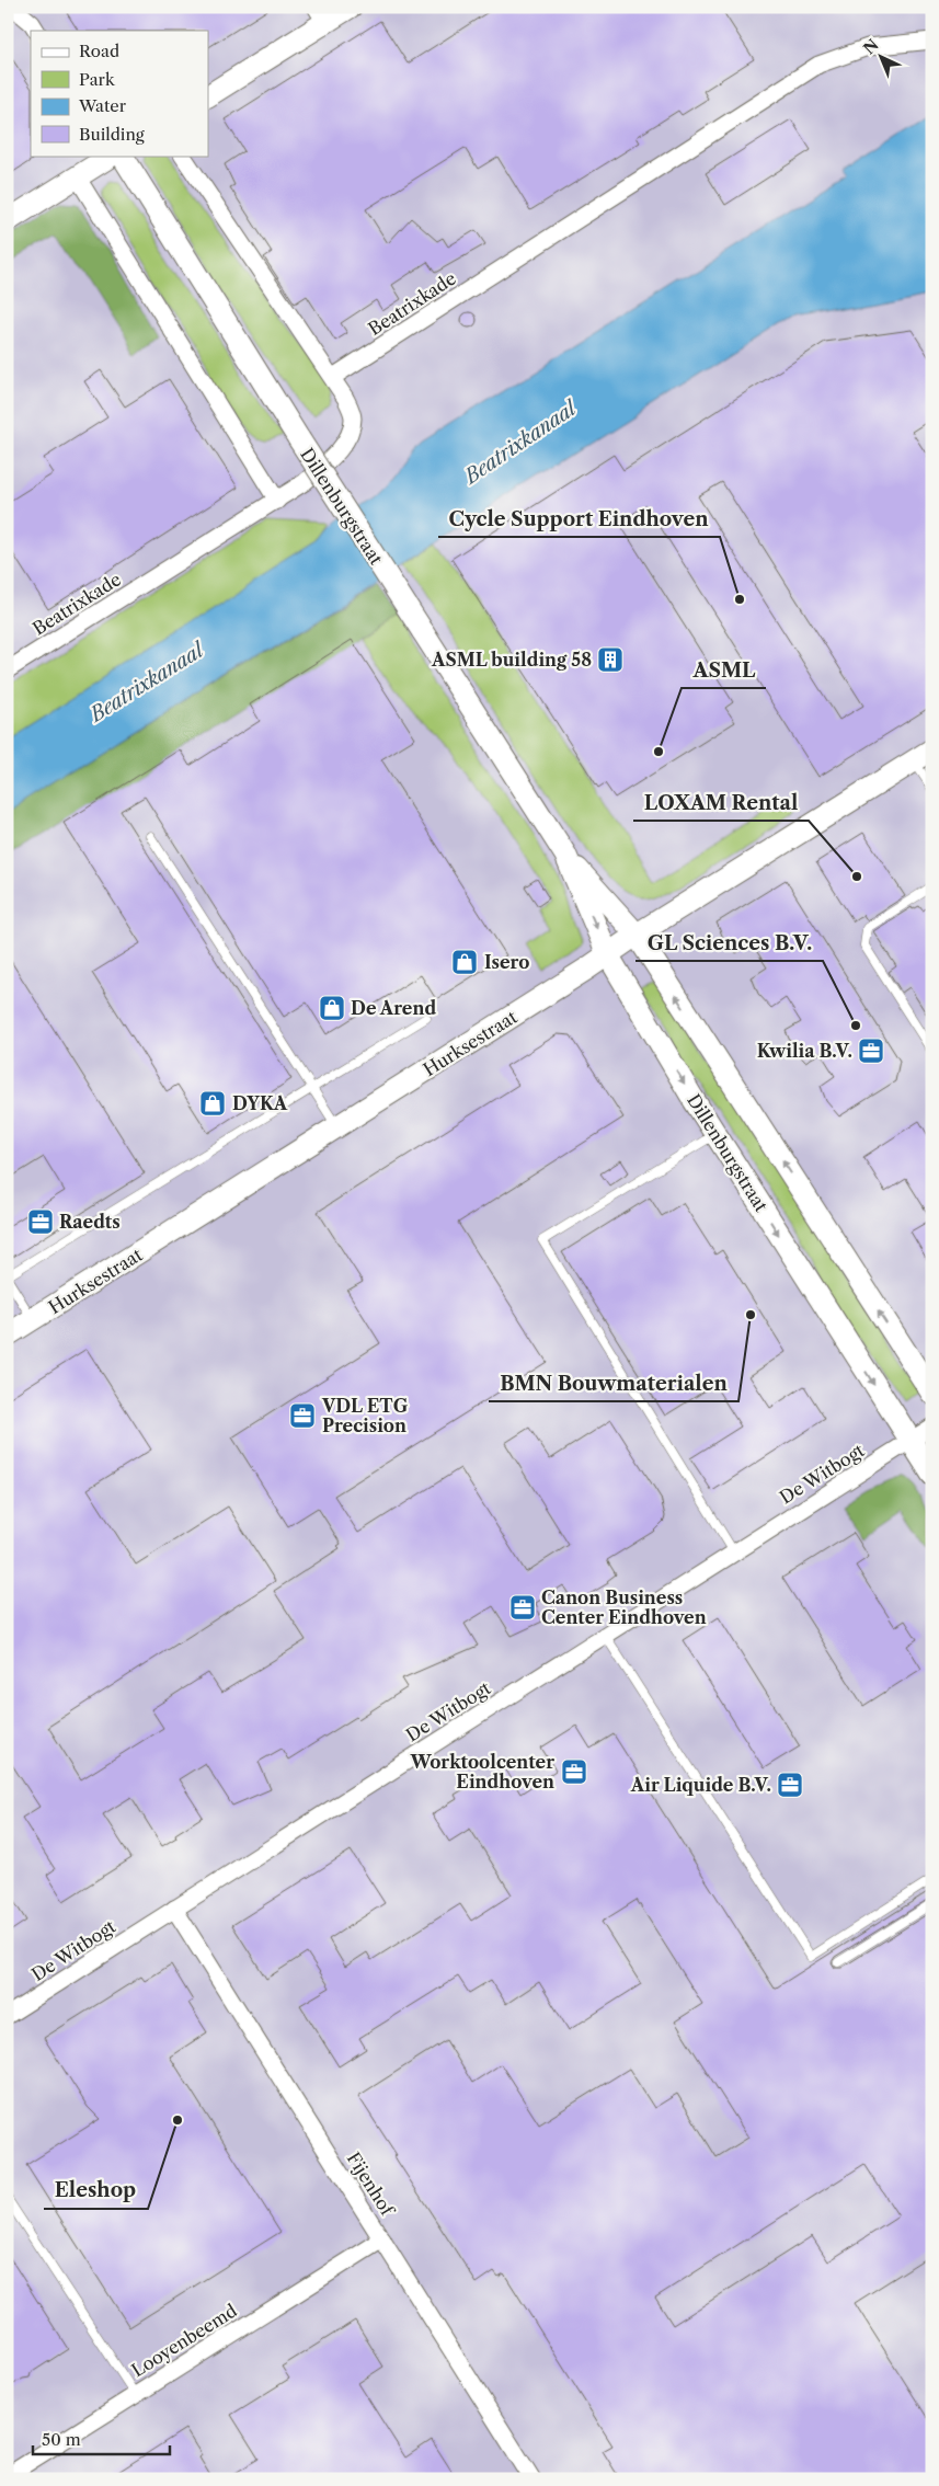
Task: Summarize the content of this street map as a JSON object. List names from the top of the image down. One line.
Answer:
{"streets":{"street":["Beatrixkade","Dillenburgstraat","Hurksestraat","De Witbogt","Fijenhof","Looyenbeemd"]},"crossings":[["Dillenburgstraat","Hurksestraat"],["Dillenburgstraat","De Witbogt"],["De Witbogt","Fijenhof"],["Fijenhof","Looyenbeemd"]],"water":["Beatrixkanaal"],"places":{"other":["Cycle Support Eindhoven","ASML","LOXAM Rental","GL Sciences B.V.","BMN Bouwmaterialen","Eleshop"],"building":["ASML building 58"],"shop":["Isero","De Arend","DYKA"],"office":["Kwilia B.V.","Raedts","VDL ETG Precision","Canon Business Center Eindhoven","Worktoolcenter Eindhoven","Air Liquide B.V."]},"legend":["Road","Park","Water","Building"],"scale_bar":"50 m","north":"top left"}
